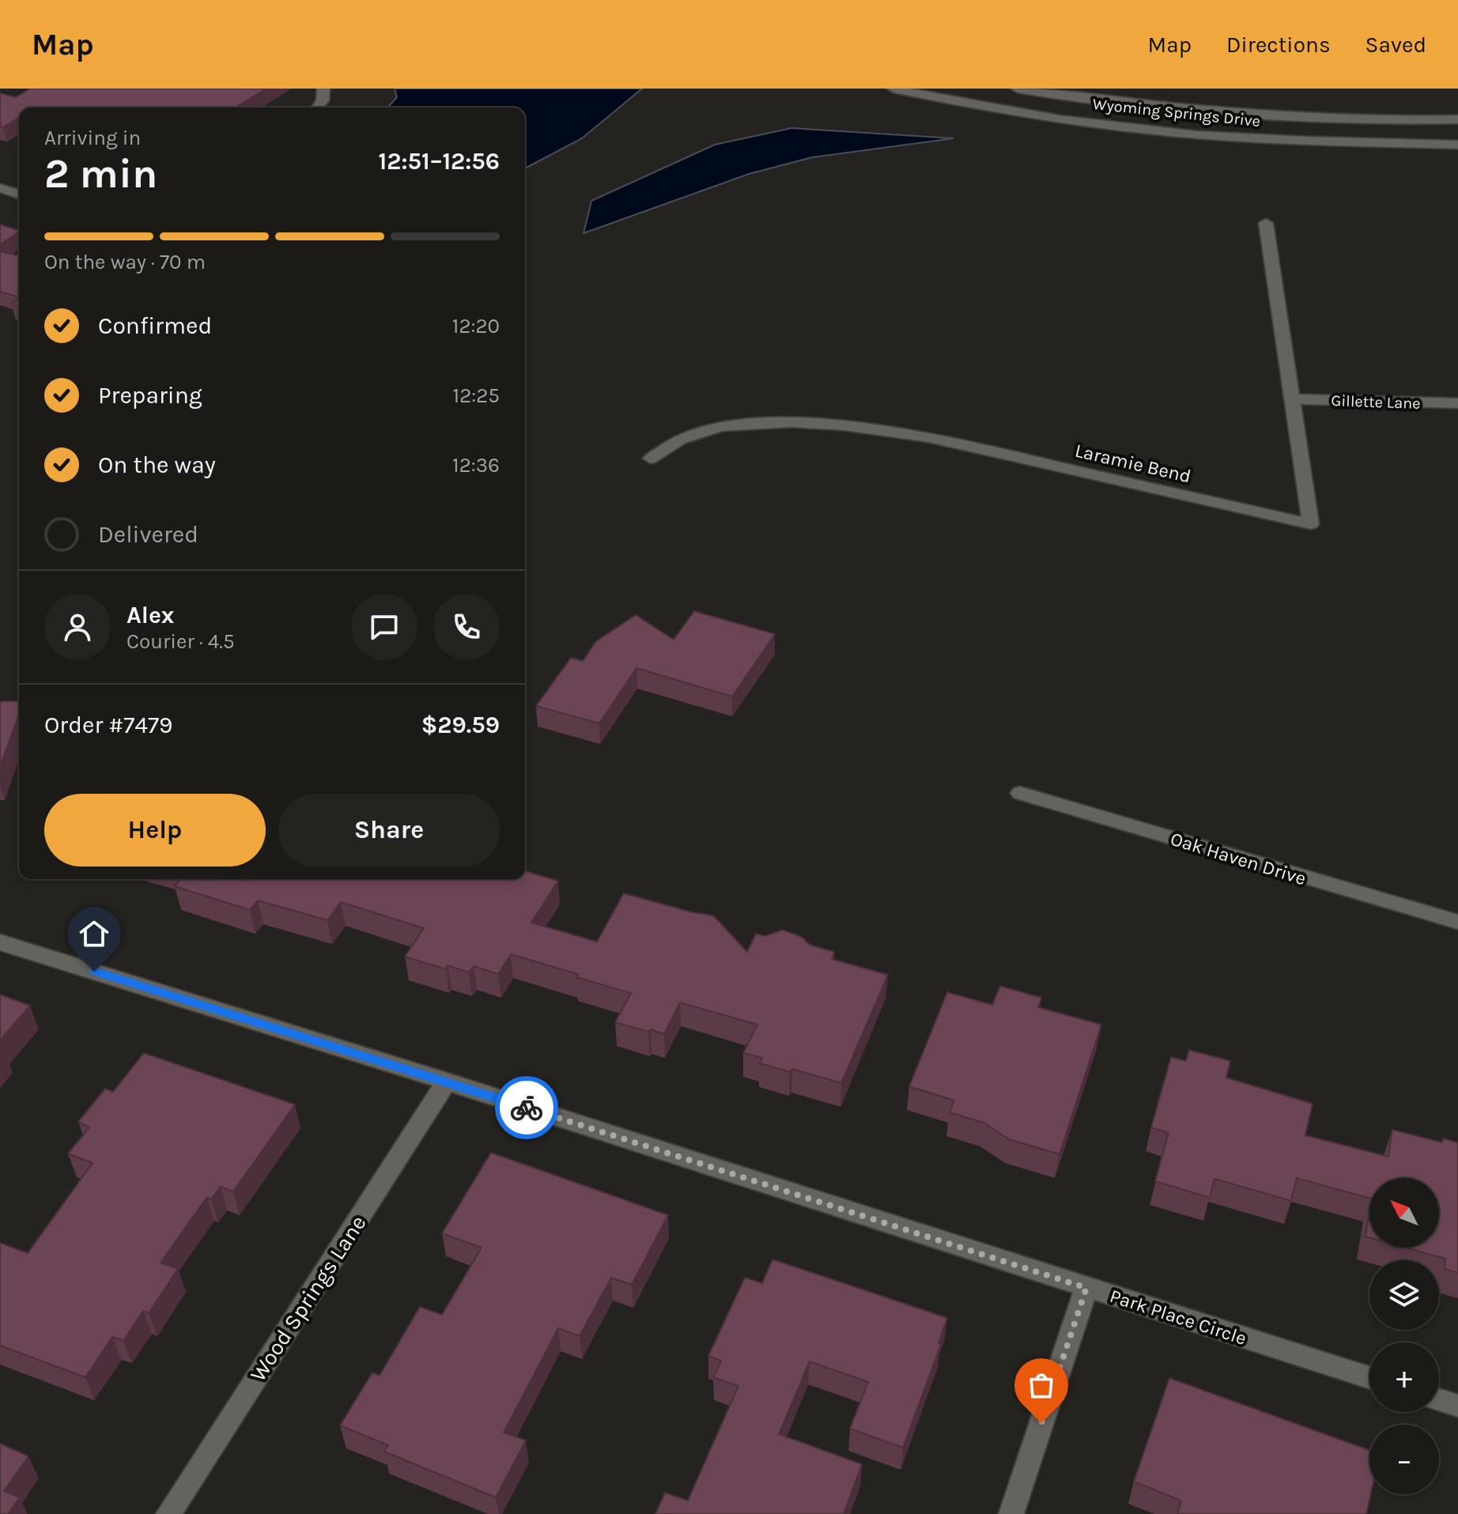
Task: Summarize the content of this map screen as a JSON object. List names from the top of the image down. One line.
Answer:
{"streets":{"street":["Wyoming Springs Drive","Gillette Lane","Laramie Bend","Oak Haven Drive","Wood Springs Lane","Park Place Circle"]},"crossings":[["Gillette Lane","Laramie Bend"],["Wood Springs Lane","Park Place Circle"]],"north":"top left","page":{"header":"Map","nav":["Map","Directions","Saved"],"heading":["2 min","Arriving in","12:51–12:56"],"panel":["Alex","Courier · 4.5","Order #7479","$29.59"],"bar":"On the way · 70 m","list":[["Confirmed","12:20"],["Preparing","12:25"],["On the way","12:36"],"Delivered"],"buttons":["Help","Share"],"map_buttons":["+","−"]}}
